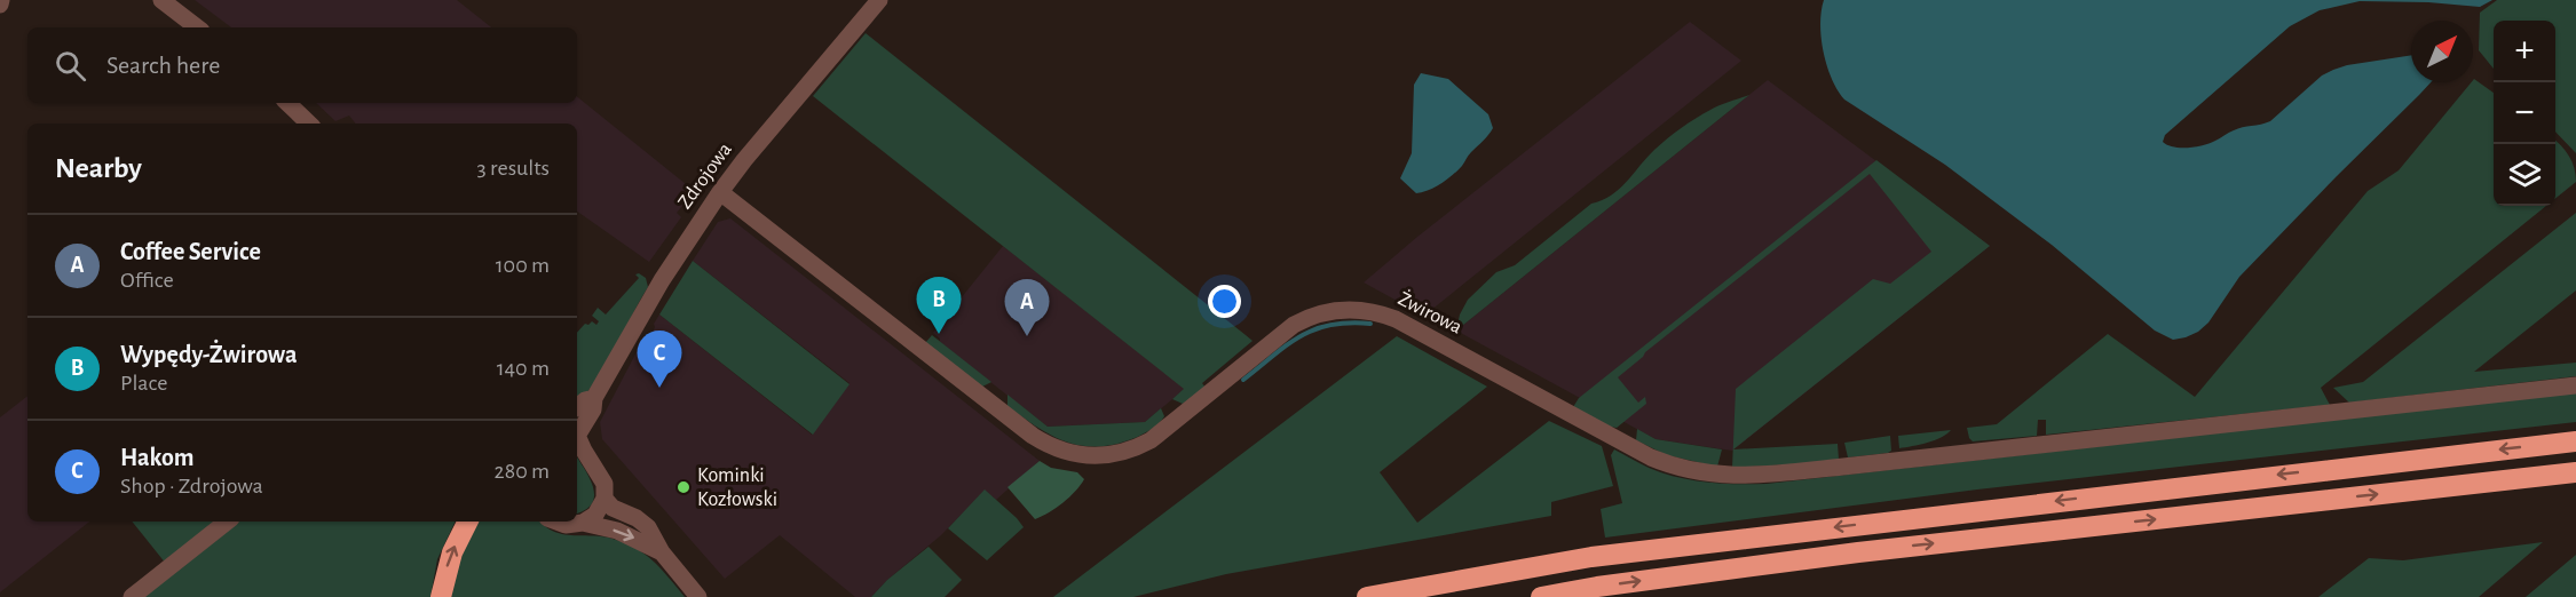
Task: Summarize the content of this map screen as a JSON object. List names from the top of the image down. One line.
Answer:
{"streets":{"street":["Zdrojowa","Żwirowa"]},"crossings":[["Zdrojowa","Żwirowa"]],"places":["Kominki Kozłowski"],"north":"top right","page":{"map_buttons":["+","−"],"search":"Search here","heading":["Nearby","3 results"],"list":[{"mark":"A","name":"Coffee Service","note":"Office","value":"100 m"},{"mark":"B","name":"Wypędy-Żwirowa","note":"Place","value":"140 m"},{"mark":"C","name":"Hakom","note":"Shop · Zdrojowa","value":"280 m"}],"pins":["B","A","C"]}}
